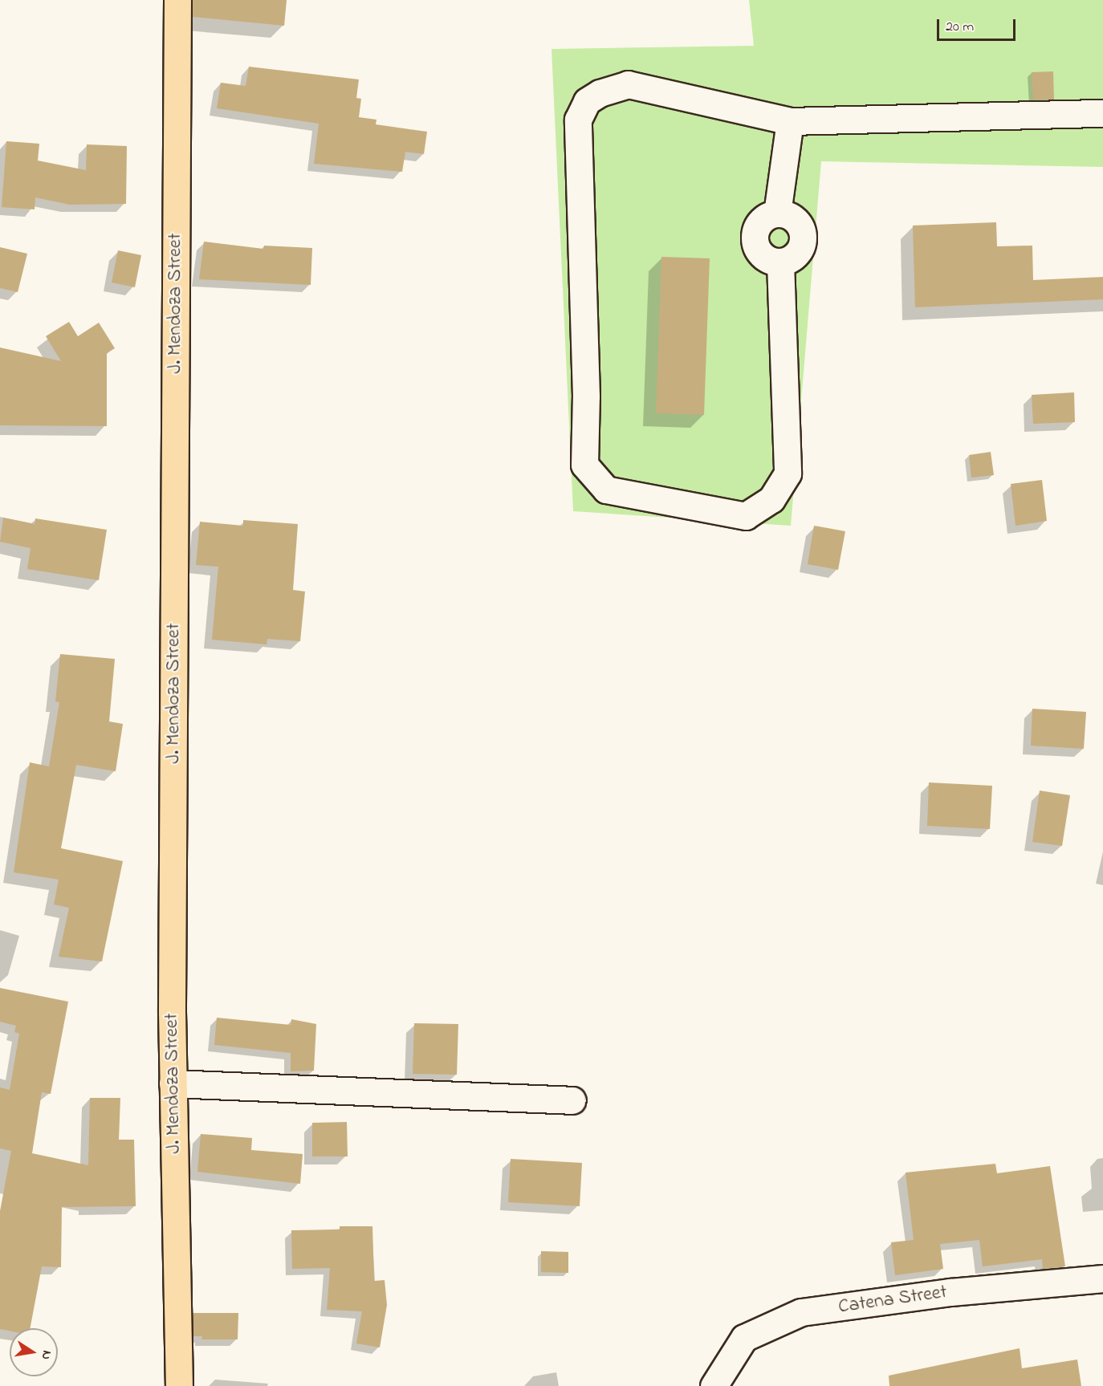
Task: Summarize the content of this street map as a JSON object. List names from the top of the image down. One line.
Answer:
{"streets":{"main road":["J. Mendoza Street"],"street":["Catena Street"]},"scale_bar":"20 m","north":"right"}
